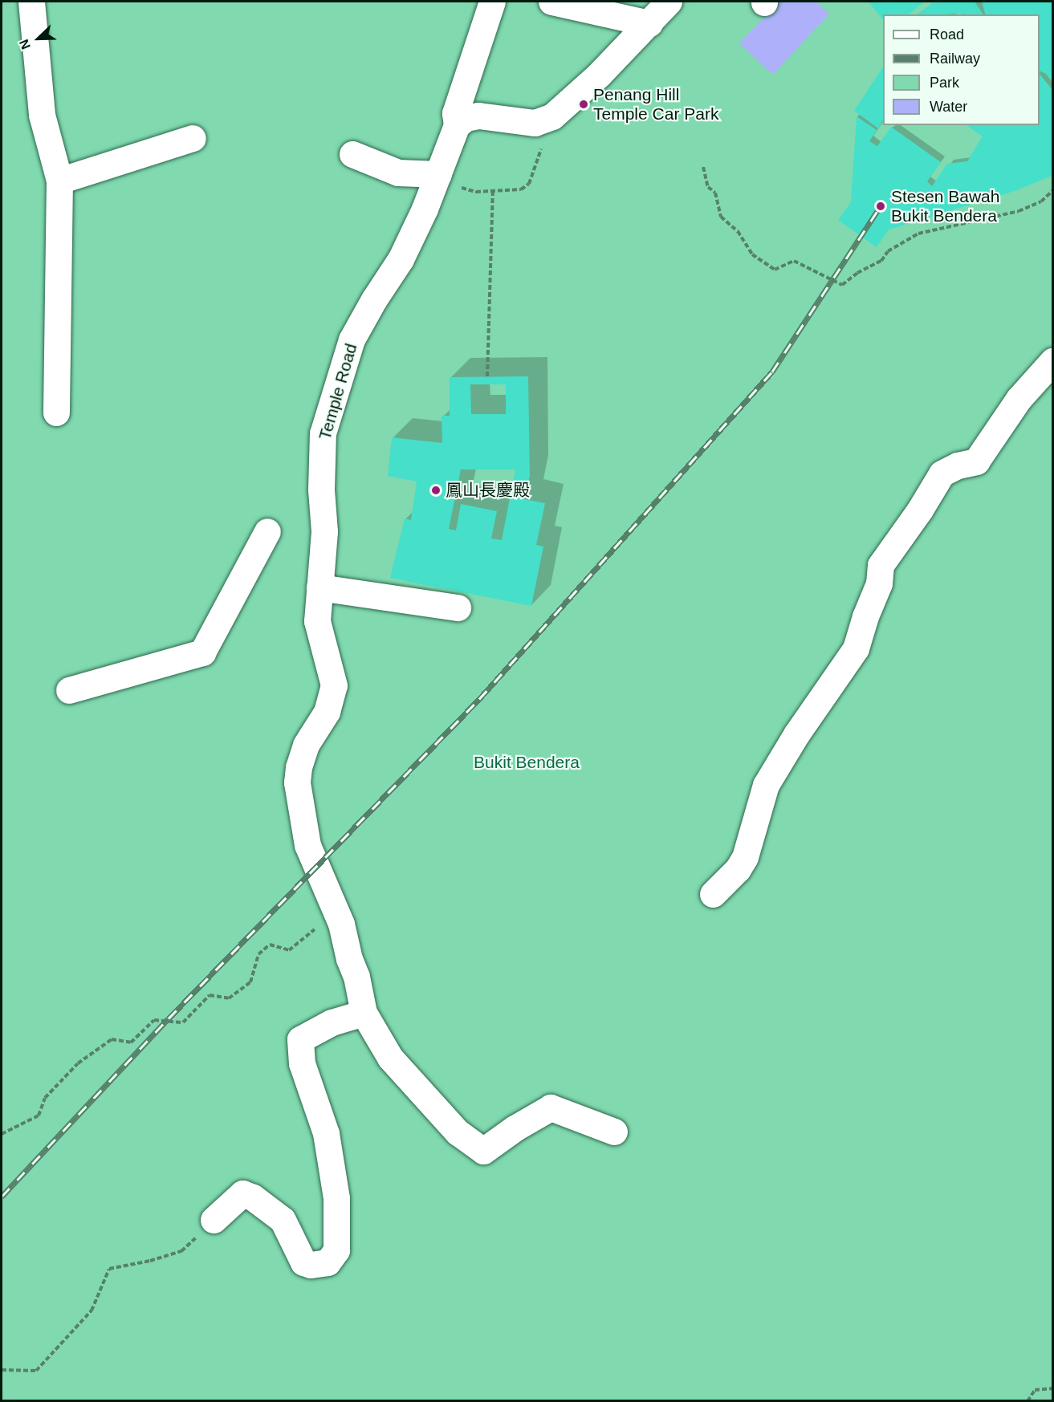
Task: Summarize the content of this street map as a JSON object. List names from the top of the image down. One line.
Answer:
{"streets":{"street":["Temple Road"]},"parks":["Bukit Bendera"],"places":["Penang Hill Temple Car Park","Stesen Bawah Bukit Bendera","鳳山長慶殿"],"legend":["Road","Railway","Park","Water"],"north":"bottom left"}
